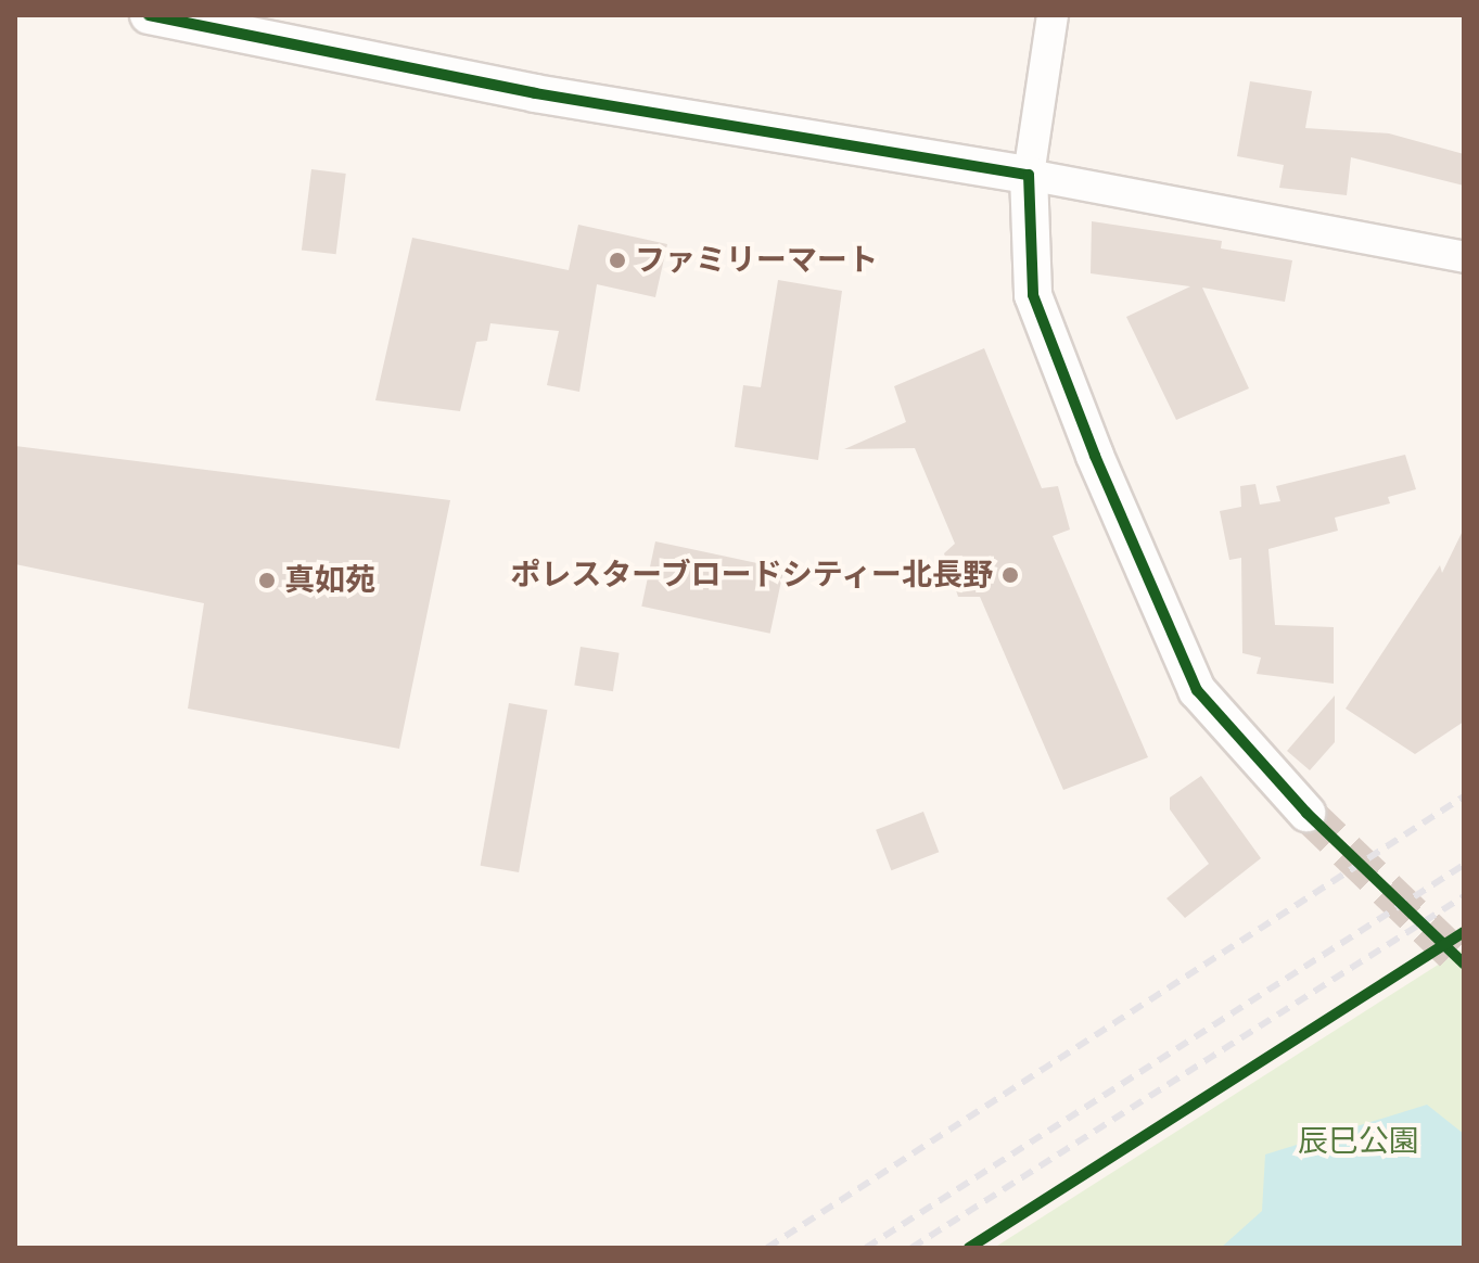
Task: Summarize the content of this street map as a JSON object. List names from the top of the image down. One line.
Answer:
{"parks":["辰巳公園"],"places":["ファミリーマート","ポレスターブロードシティー北長野","真如苑"]}
